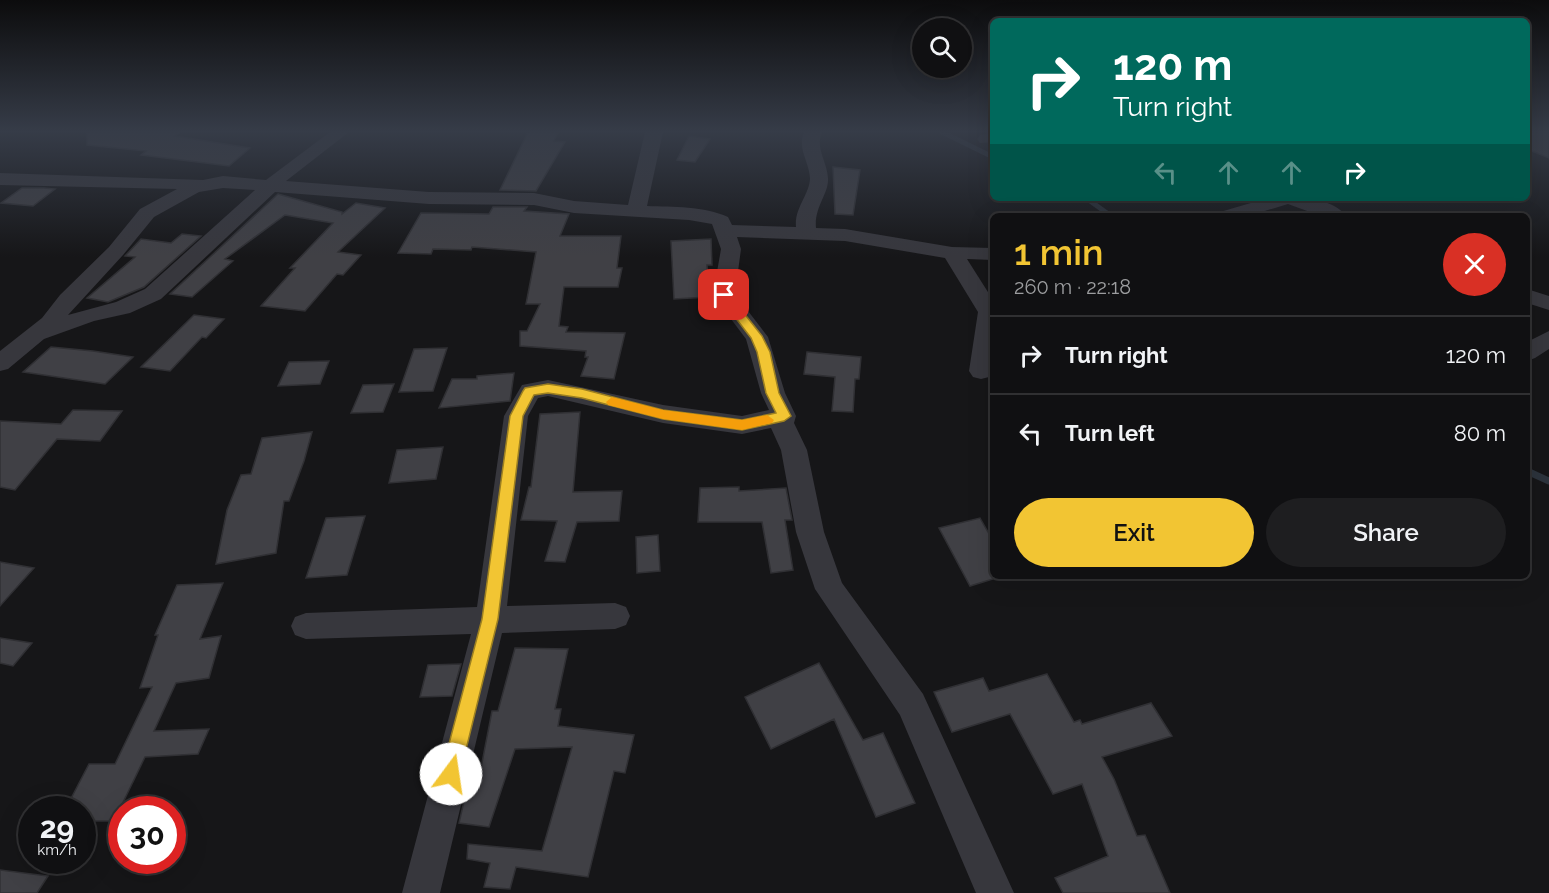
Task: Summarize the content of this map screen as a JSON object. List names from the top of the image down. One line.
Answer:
{"page":{"turn":["120 m","Turn right"],"heading":["1 min","260 m · 22:18"],"list":[{"name":"Turn right","value":"120 m"},{"name":"Turn left","value":"80 m"}],"buttons":["Exit","Share"],"speed":"29 km/h","limit":"30"}}
